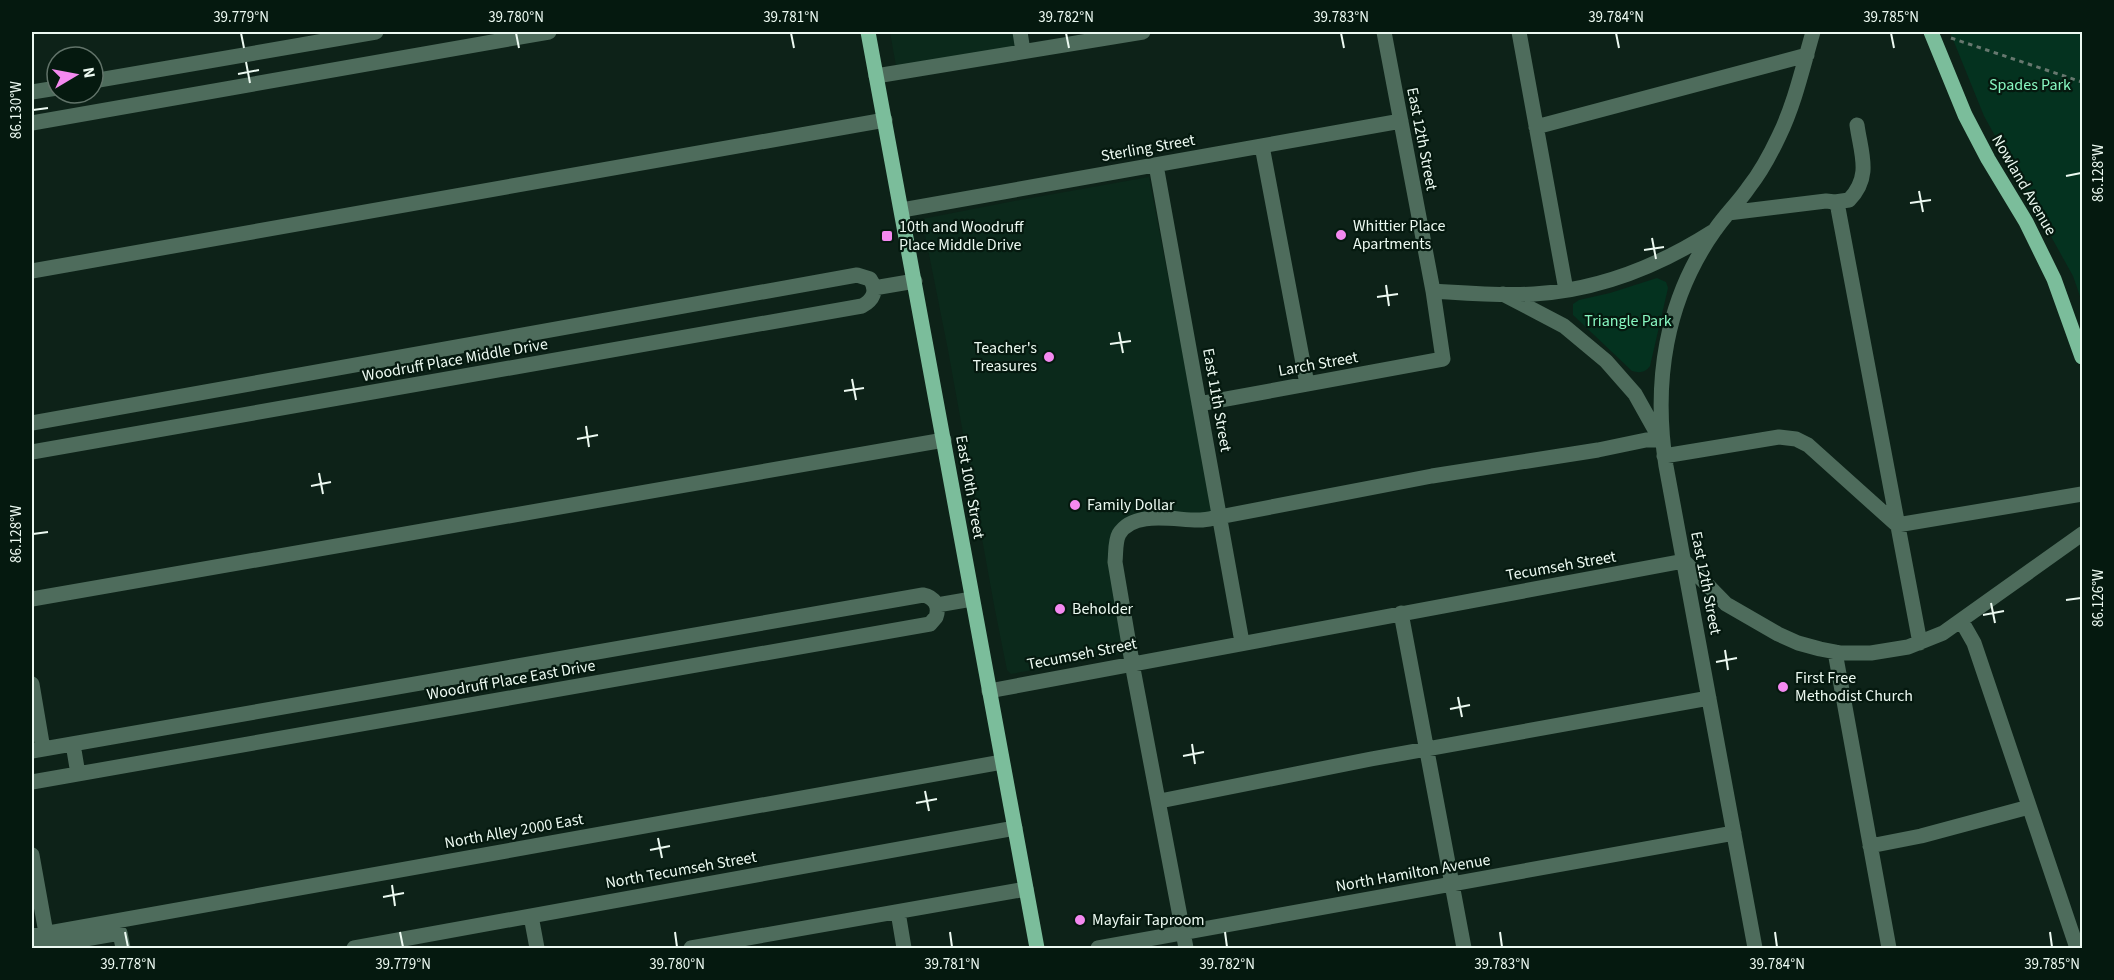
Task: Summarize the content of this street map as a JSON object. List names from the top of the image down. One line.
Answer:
{"streets":{"main road":["Nowland Avenue","East 10th Street"],"street":["East 12th Street","Sterling Street","Woodruff Place Middle Drive","Larch Street","East 11th Street","Tecumseh Street","Woodruff Place East Drive","North Alley 2000 East","North Tecumseh Street","North Hamilton Avenue"]},"crossings":[["East 12th Street","Sterling Street"],["East 12th Street","Larch Street"],["East 12th Street","Tecumseh Street"],["East 12th Street","North Hamilton Avenue"],["Sterling Street","East 11th Street"],["Sterling Street","East 10th Street"],["Larch Street","East 11th Street"],["East 11th Street","Tecumseh Street"],["East 10th Street","Tecumseh Street"],["East 10th Street","North Alley 2000 East"],["East 10th Street","North Tecumseh Street"]],"parks":["Spades Park","Triangle Park"],"places":{"other":["Whittier Place Apartments","Teacher's Treasures","Family Dollar","Beholder","First Free Methodist Church","Mayfair Taproom"],"transit":["10th and Woodruff Place Middle Drive"]},"north":"right","coordinates":["39.779°N","39.780°N","39.781°N","39.782°N","39.783°N","39.784°N","39.785°N","86.130°W","86.128°W","86.126°W","39.778°N"]}
